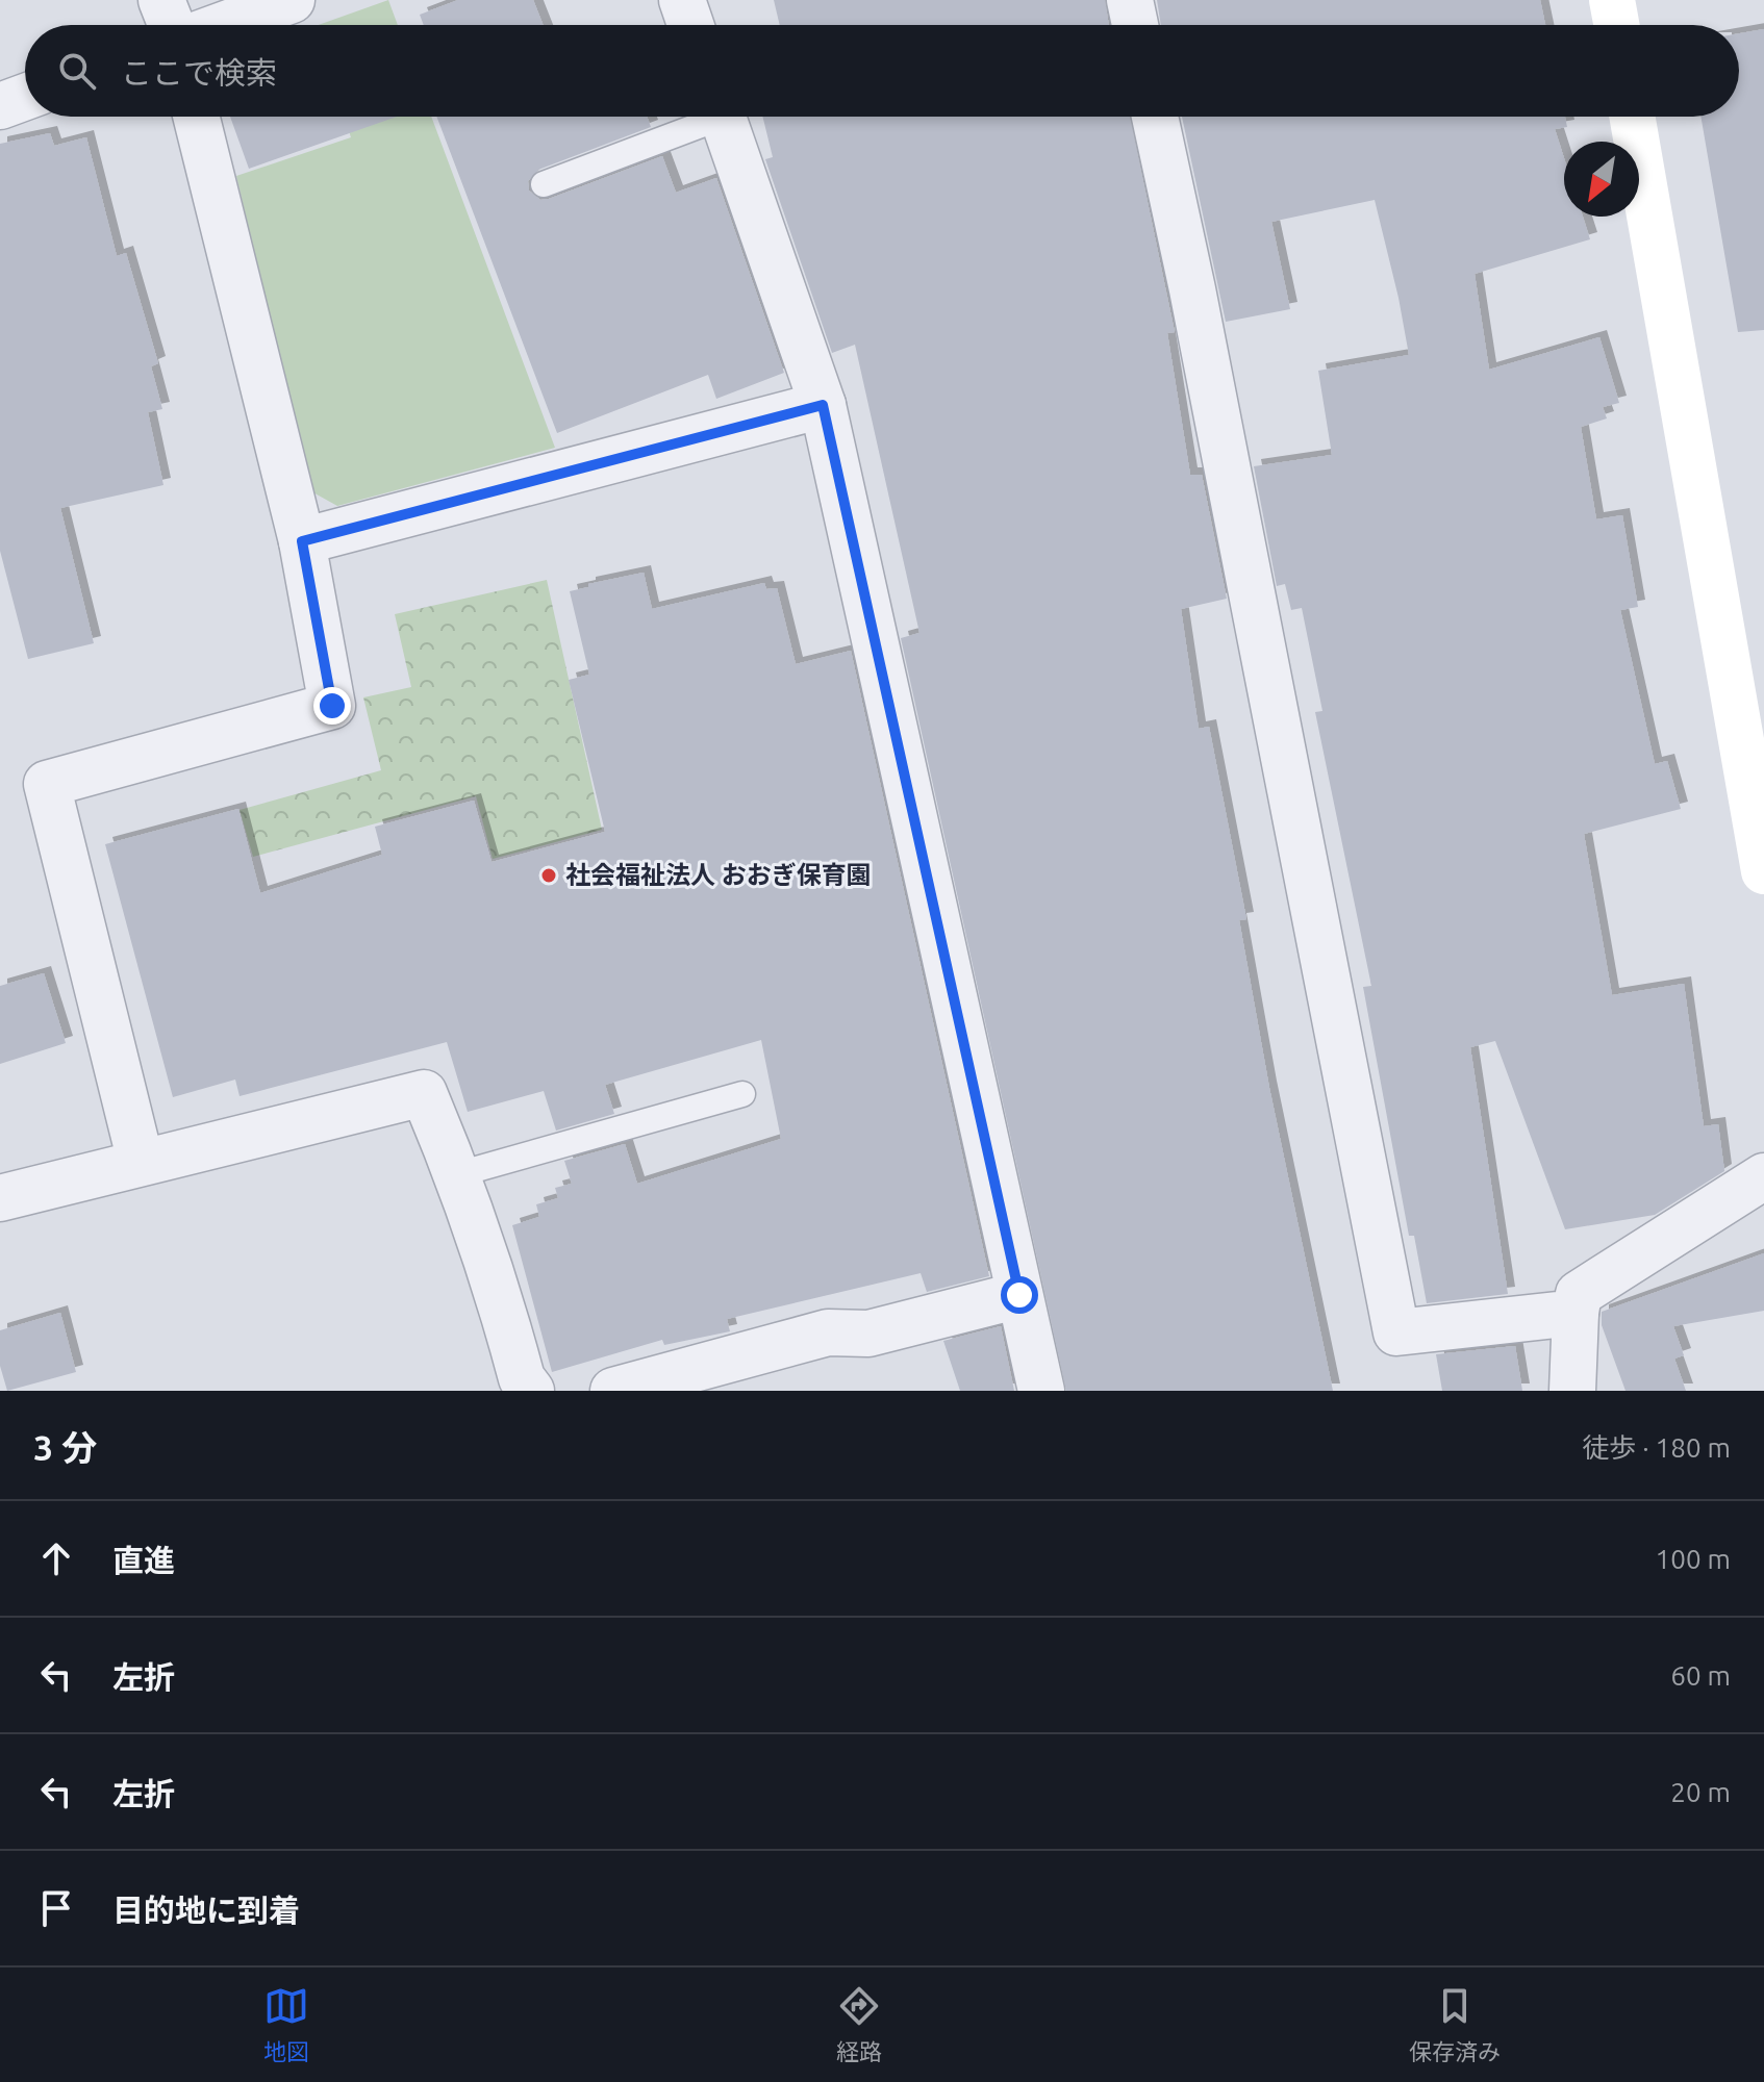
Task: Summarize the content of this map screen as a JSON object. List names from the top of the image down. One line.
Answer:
{"places":["社会福祉法人 おおぎ保育園"],"north":"bottom left","page":{"search":"ここで検索","heading":["3 分","徒歩 · 180 m"],"list":[["直進","100 m"],["左折","60 m"],["左折","20 m"],"目的地に到着"],"nav":["地図","経路","保存済み"]}}
